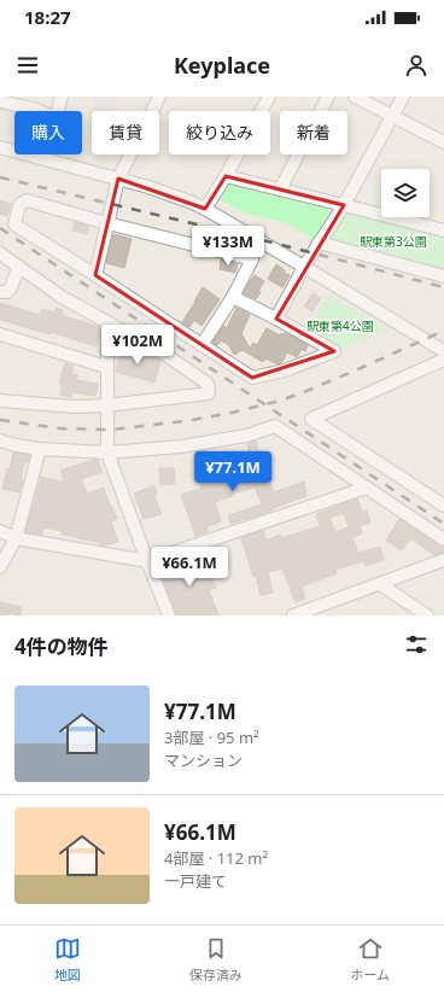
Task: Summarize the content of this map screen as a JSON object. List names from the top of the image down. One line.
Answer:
{"parks":["駅東第3公園","駅東第4公園"],"page":{"status":"18:27","header":"Keyplace","chip":["購入","賃貸","絞り込み","新着"],"price":["¥133M","¥102M","¥77.1M","¥66.1M"],"heading":"4件の物件","list":[{"name":"¥77.1M","note":"3部屋 · 95 m² · マンション"},{"name":"¥66.1M","note":"4部屋 · 112 m² · 一戸建て"}],"tabs":["地図","保存済み","ホーム"]}}
